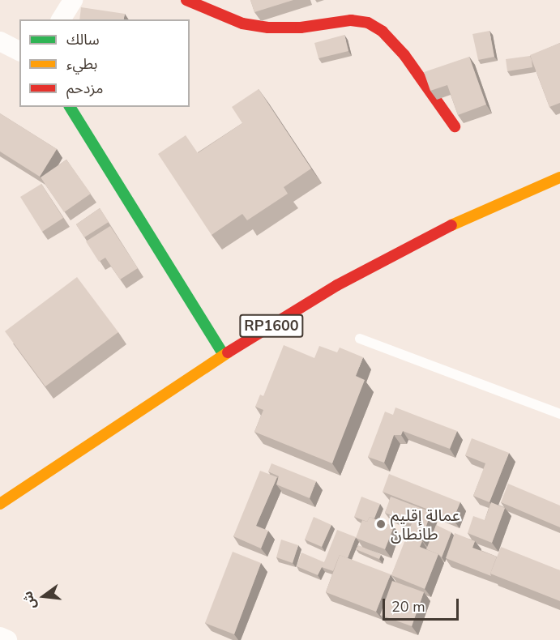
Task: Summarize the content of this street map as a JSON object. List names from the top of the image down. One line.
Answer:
{"streets":{"main road":["RP1600"]},"places":["عمالة إقليم طانطان"],"legend":["سالك","بطيء","مزدحم"],"scale_bar":"20 m","north":"left"}
